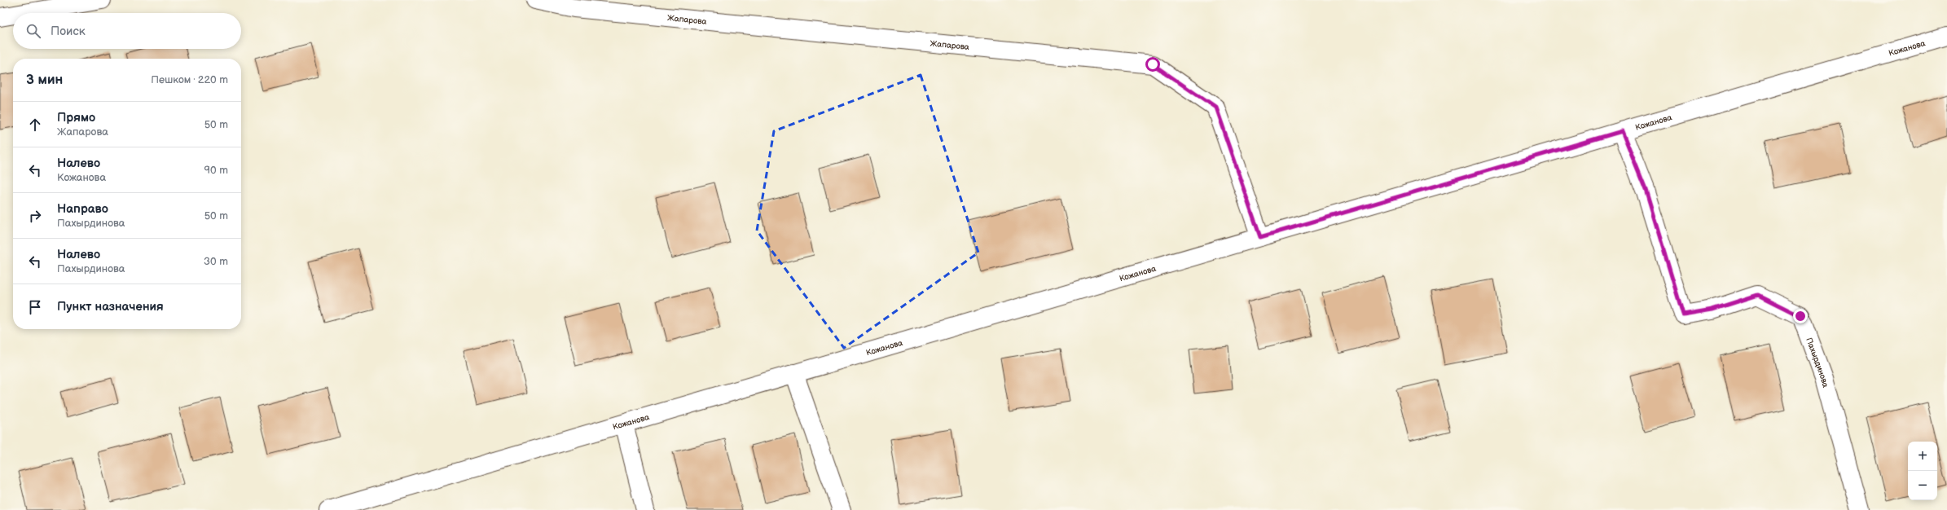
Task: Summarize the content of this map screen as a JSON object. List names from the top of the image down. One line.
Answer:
{"streets":{"street":["Жапарова","Кожанова","Пахырдинова"]},"crossings":[["Жапарова","Кожанова"],["Кожанова","Пахырдинова"]],"page":{"search":"Поиск","heading":["3 мин","Пешком · 220 m"],"list":[["Прямо","Жапарова","50 m"],["Налево","Кожанова","90 m"],["Направо","Пахырдинова","50 m"],["Налево","Пахырдинова","30 m"],"Пункт назначения"],"map_buttons":["+","−"]}}
